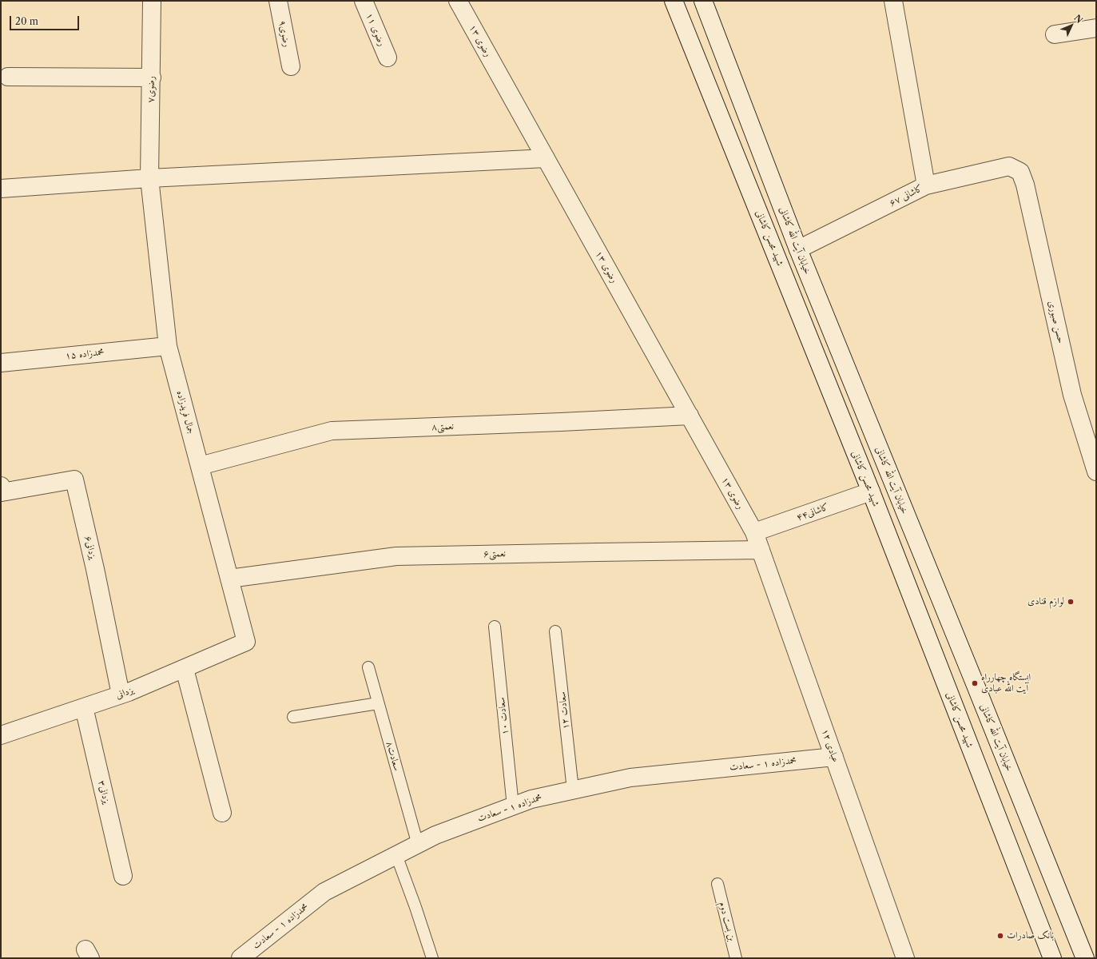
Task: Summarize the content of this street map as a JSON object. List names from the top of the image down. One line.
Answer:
{"streets":{"street":["رضوی ۱۱","رضوی۹","رضوی ۱۳","رضوی۷","کاشانی ۶۷","شهید محسن کاشانی","خیابان آیت الله کاشانی","حسن صبوری","محمدزاده ۱۵","جمال فریدزاده","نعمتی۸","کاشانی۴۴","یزدانی۶","نعمتی۶","یزدانی","عبادی ۱۲","محمدزاده ۱ - سعادت","یزدانی۳"],"lane":["سعادت ۱۲","سعادت ۱۰","سعادت۸","بن بست دوم"]},"crossings":[["رضوی ۱۳","نعمتی۸"],["رضوی ۱۳","کاشانی۴۴"],["رضوی ۱۳","عبادی ۱۲"],["رضوی۷","جمال فریدزاده"],["کاشانی ۶۷","خیابان آیت الله کاشانی"],["کاشانی ۶۷","حسن صبوری"],["شهید محسن کاشانی","کاشانی۴۴"],["محمدزاده ۱۵","جمال فریدزاده"],["جمال فریدزاده","نعمتی۸"],["جمال فریدزاده","نعمتی۶"],["جمال فریدزاده","یزدانی"],["کاشانی۴۴","عبادی ۱۲"],["یزدانی۶","یزدانی"],["نعمتی۶","عبادی ۱۲"],["یزدانی","یزدانی۳"],["سعادت ۱۲","محمدزاده ۱ - سعادت"],["سعادت ۱۰","محمدزاده ۱ - سعادت"],["عبادی ۱۲","محمدزاده ۱ - سعادت"],["سعادت۸","محمدزاده ۱ - سعادت"]],"places":["لوازم قنادی","ایستگاه چهارراه آیت الله عبادی","بانک صادرات"],"scale_bar":"20 m","north":"top right"}
